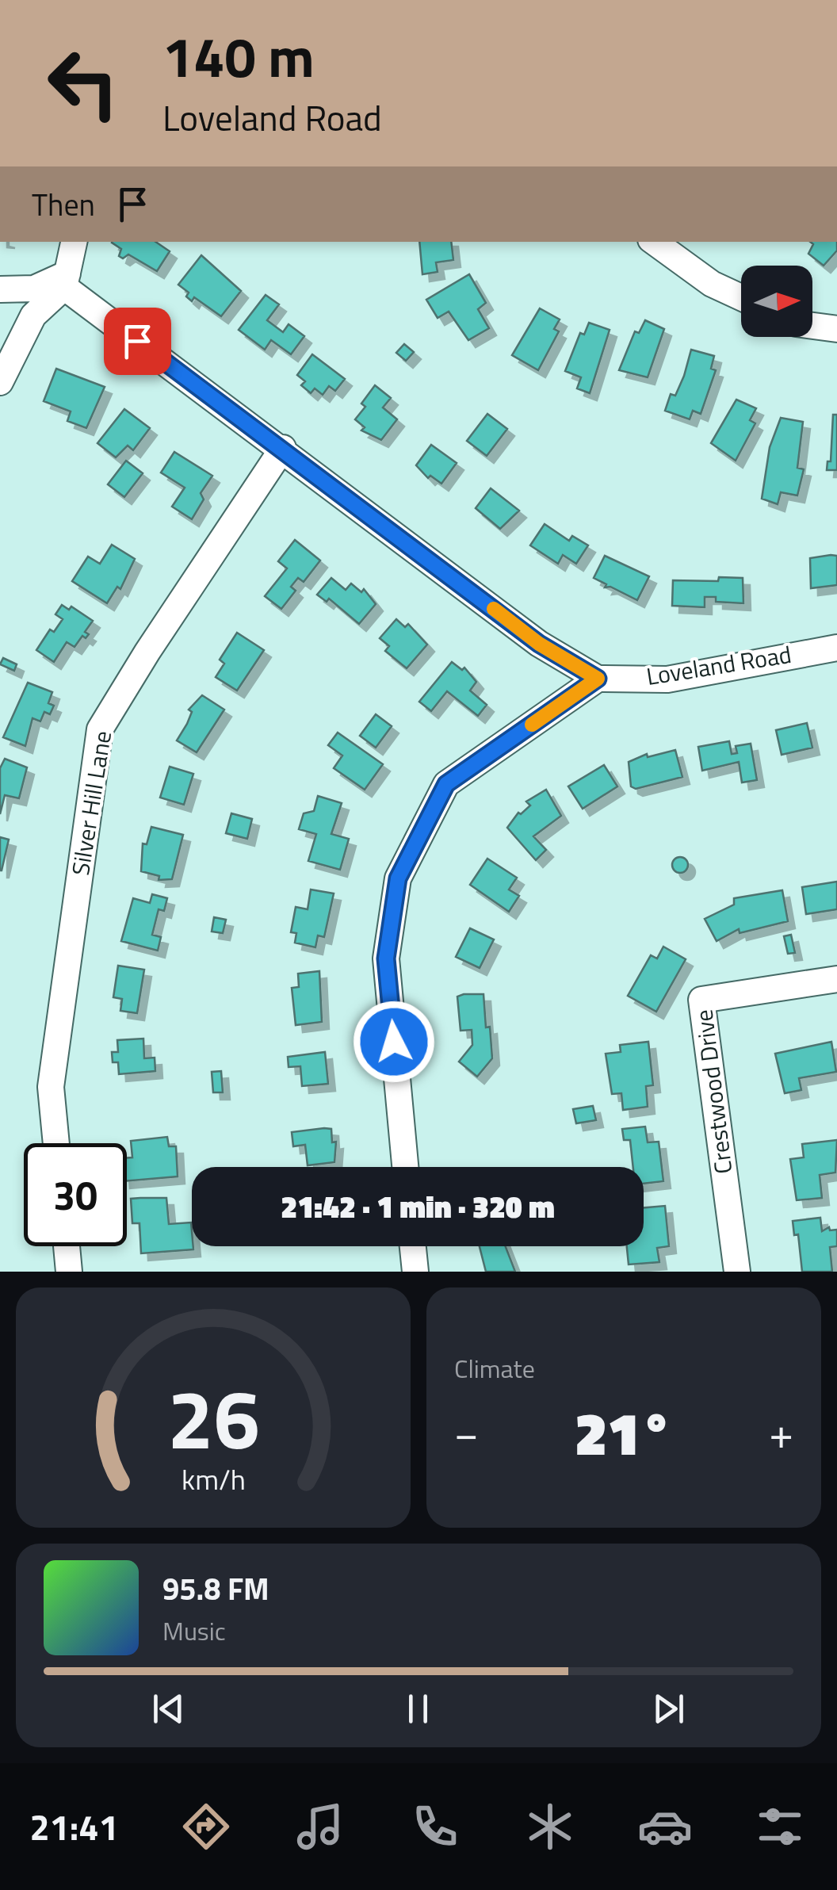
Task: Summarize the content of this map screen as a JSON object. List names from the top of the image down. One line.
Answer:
{"streets":{"street":["Loveland Road","Silver Hill Lane","Crestwood Drive"]},"north":"right","page":{"turn":["140 m","Loveland Road"],"then":"Then","limit":"30","trip":"21:42 · 1 min · 320 m","tile":"Climate","heat":["−","21°","+"],"song":["95.8 FM","Music"],"tabs":"21:41","gauge":["26","km/h"]}}
